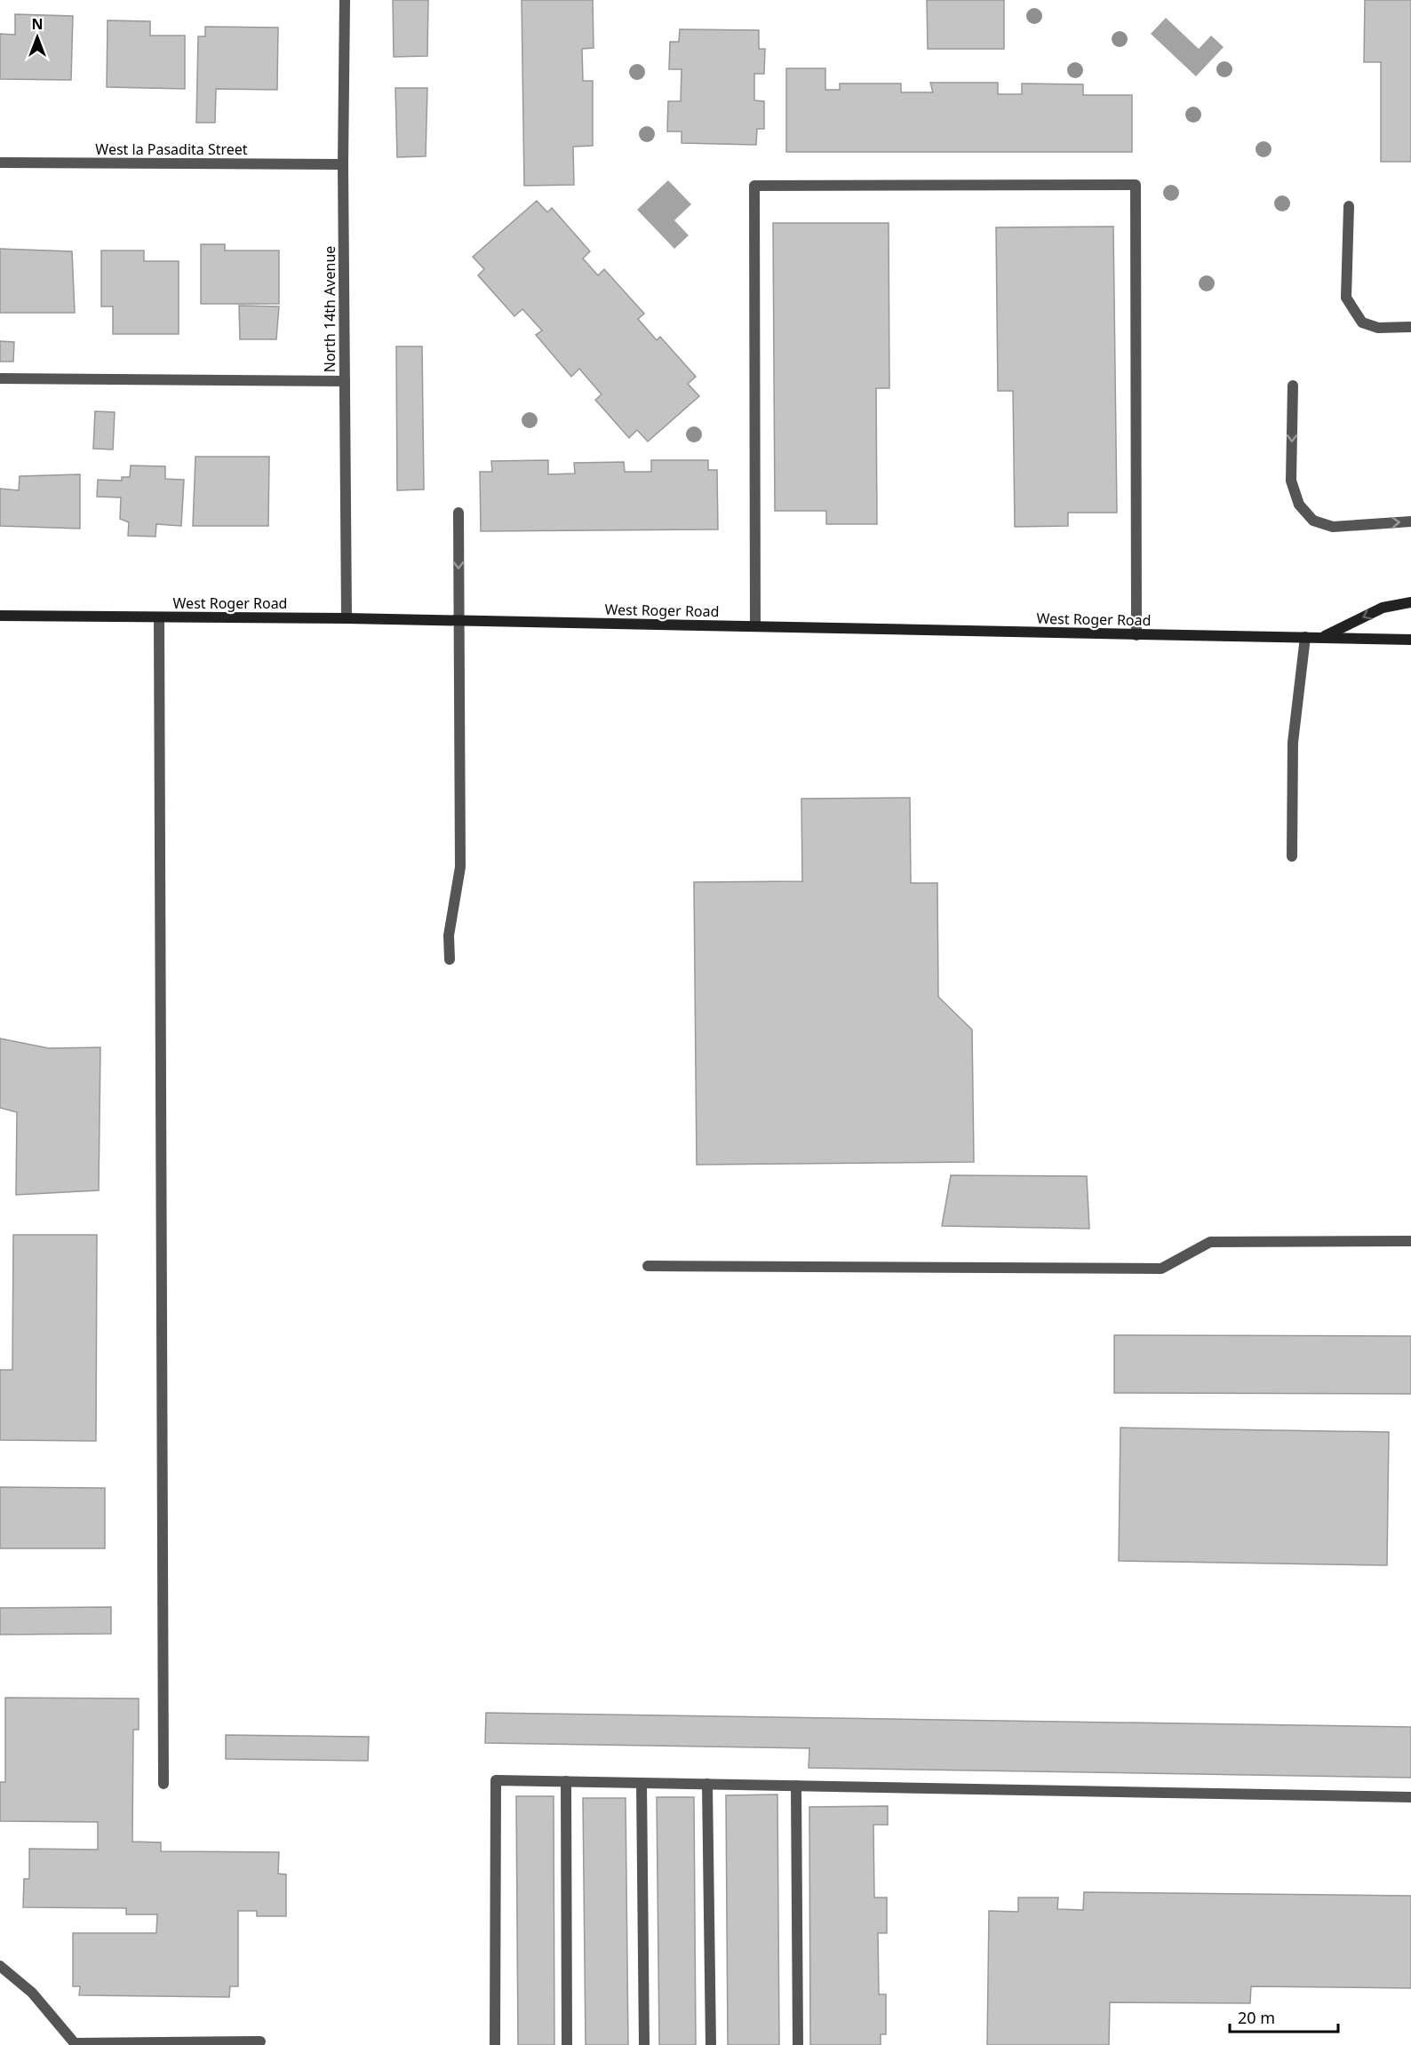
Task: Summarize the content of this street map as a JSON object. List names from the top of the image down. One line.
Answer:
{"streets":{"street":["West la Pasadita Street","North 14th Avenue","West Roger Road"]},"crossings":[["West la Pasadita Street","North 14th Avenue"],["North 14th Avenue","West Roger Road"]],"scale_bar":"20 m","north":"top"}
